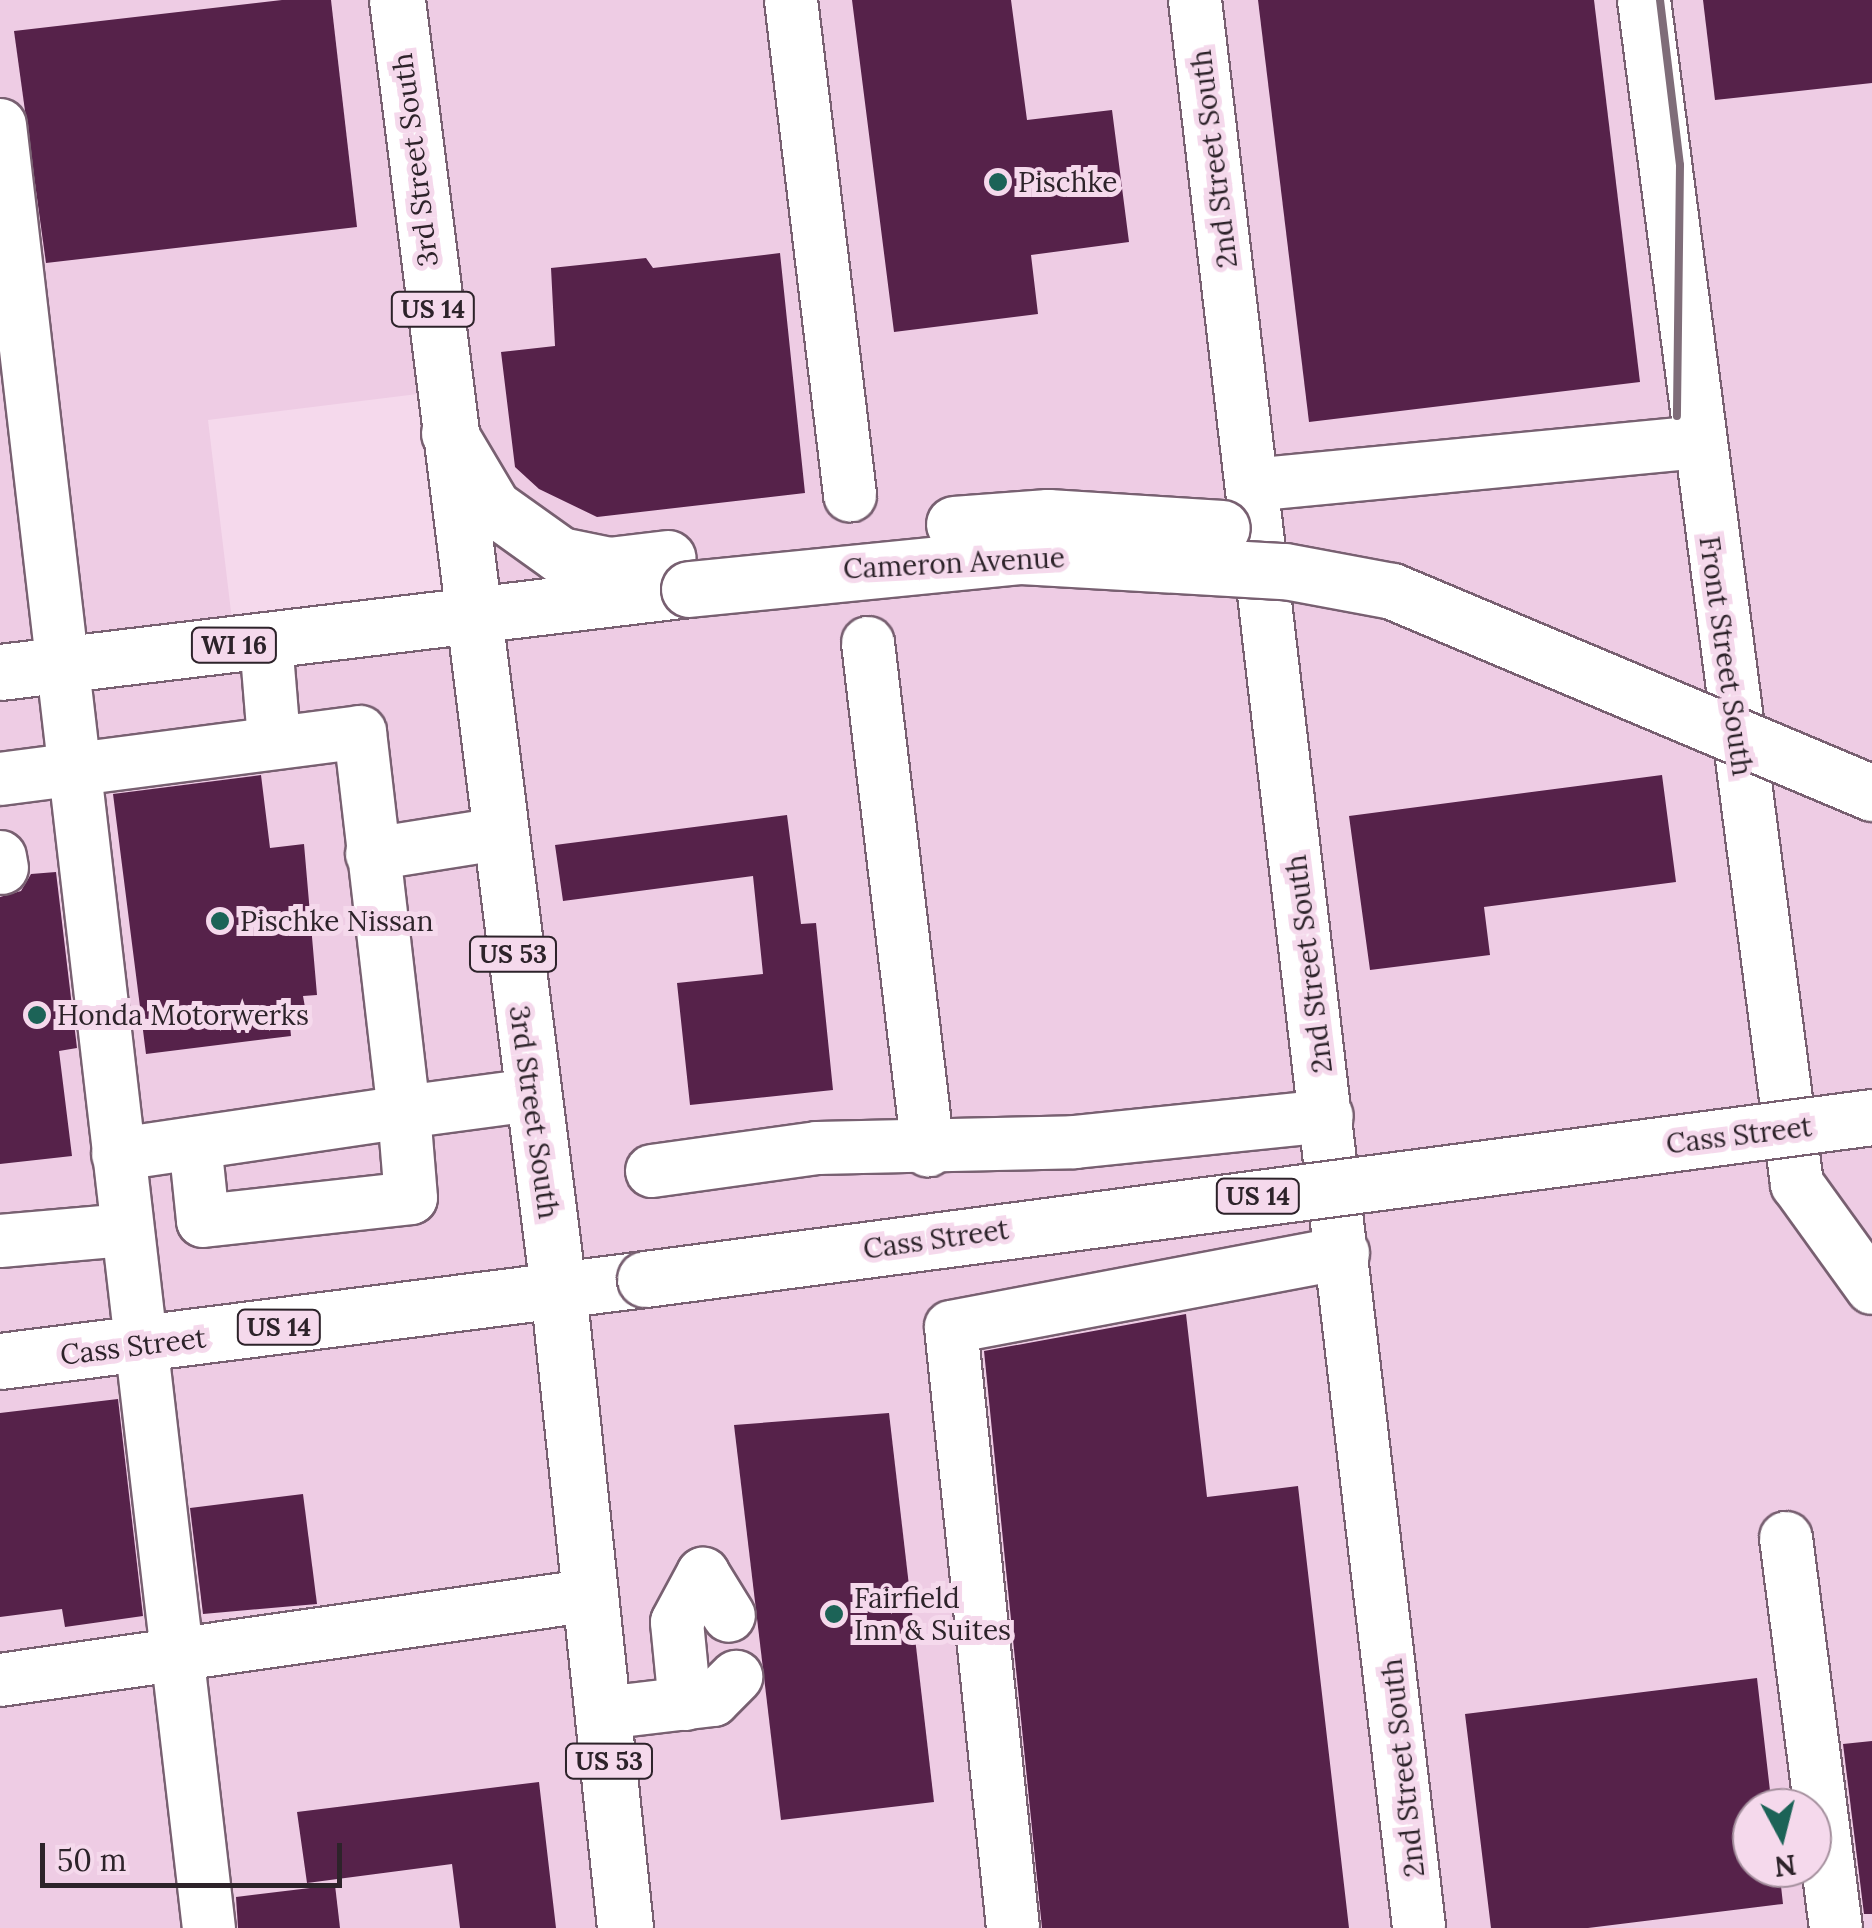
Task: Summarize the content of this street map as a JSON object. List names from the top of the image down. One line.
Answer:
{"streets":{"main road":["3rd Street South","US 14","Cameron Avenue","WI 16","US 53","Cass Street"],"street":["2nd Street South","Front Street South"]},"crossings":[["2nd Street South","Cass Street"],["3rd Street South","Cameron Avenue"],["3rd Street South","Cass Street"],["Front Street South","Cass Street"]],"places":["Pischke","Pischke Nissan","Honda Motorwerks","Fairfield Inn & Suites"],"scale_bar":"50 m","north":"bottom"}
